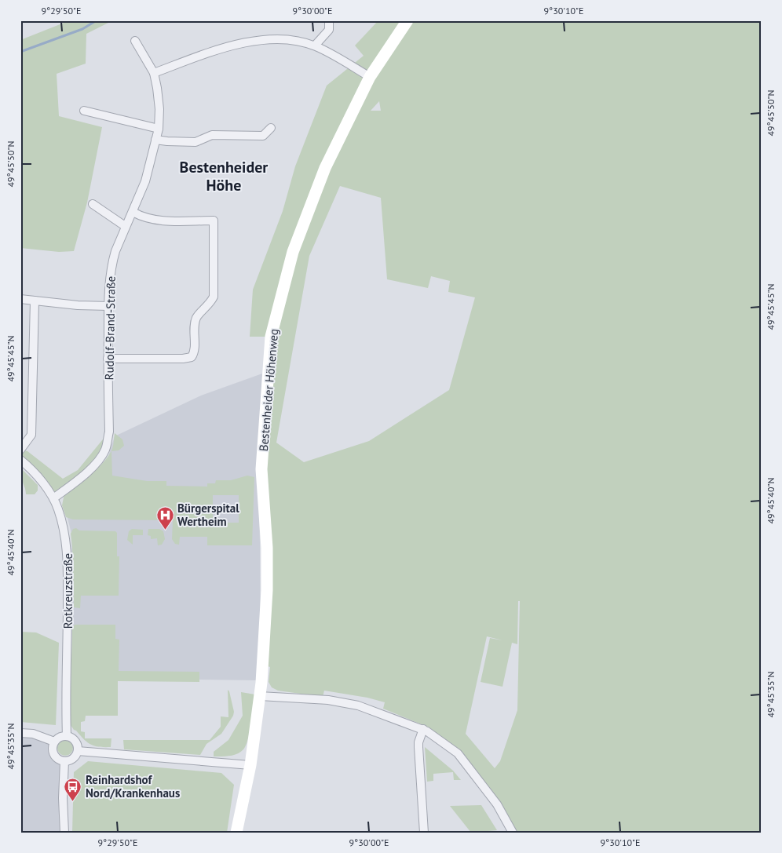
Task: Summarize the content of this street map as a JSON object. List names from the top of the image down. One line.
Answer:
{"streets":{"street":["Rudolf-Brand-Straße","Bestenheider Höhenweg","Rotkreuzstraße"]},"crossings":[["Rudolf-Brand-Straße","Rotkreuzstraße"]],"districts":["Bestenheider Höhe"],"places":{"hospital":["Bürgerspital Wertheim"],"bus stop":["Reinhardshof Nord/Krankenhaus"]},"coordinates":["9°29'50\"E","9°30'00\"E","9°30'10\"E","49°45'50\"N","49°45'45\"N","49°45'40\"N","49°45'35\"N"]}
